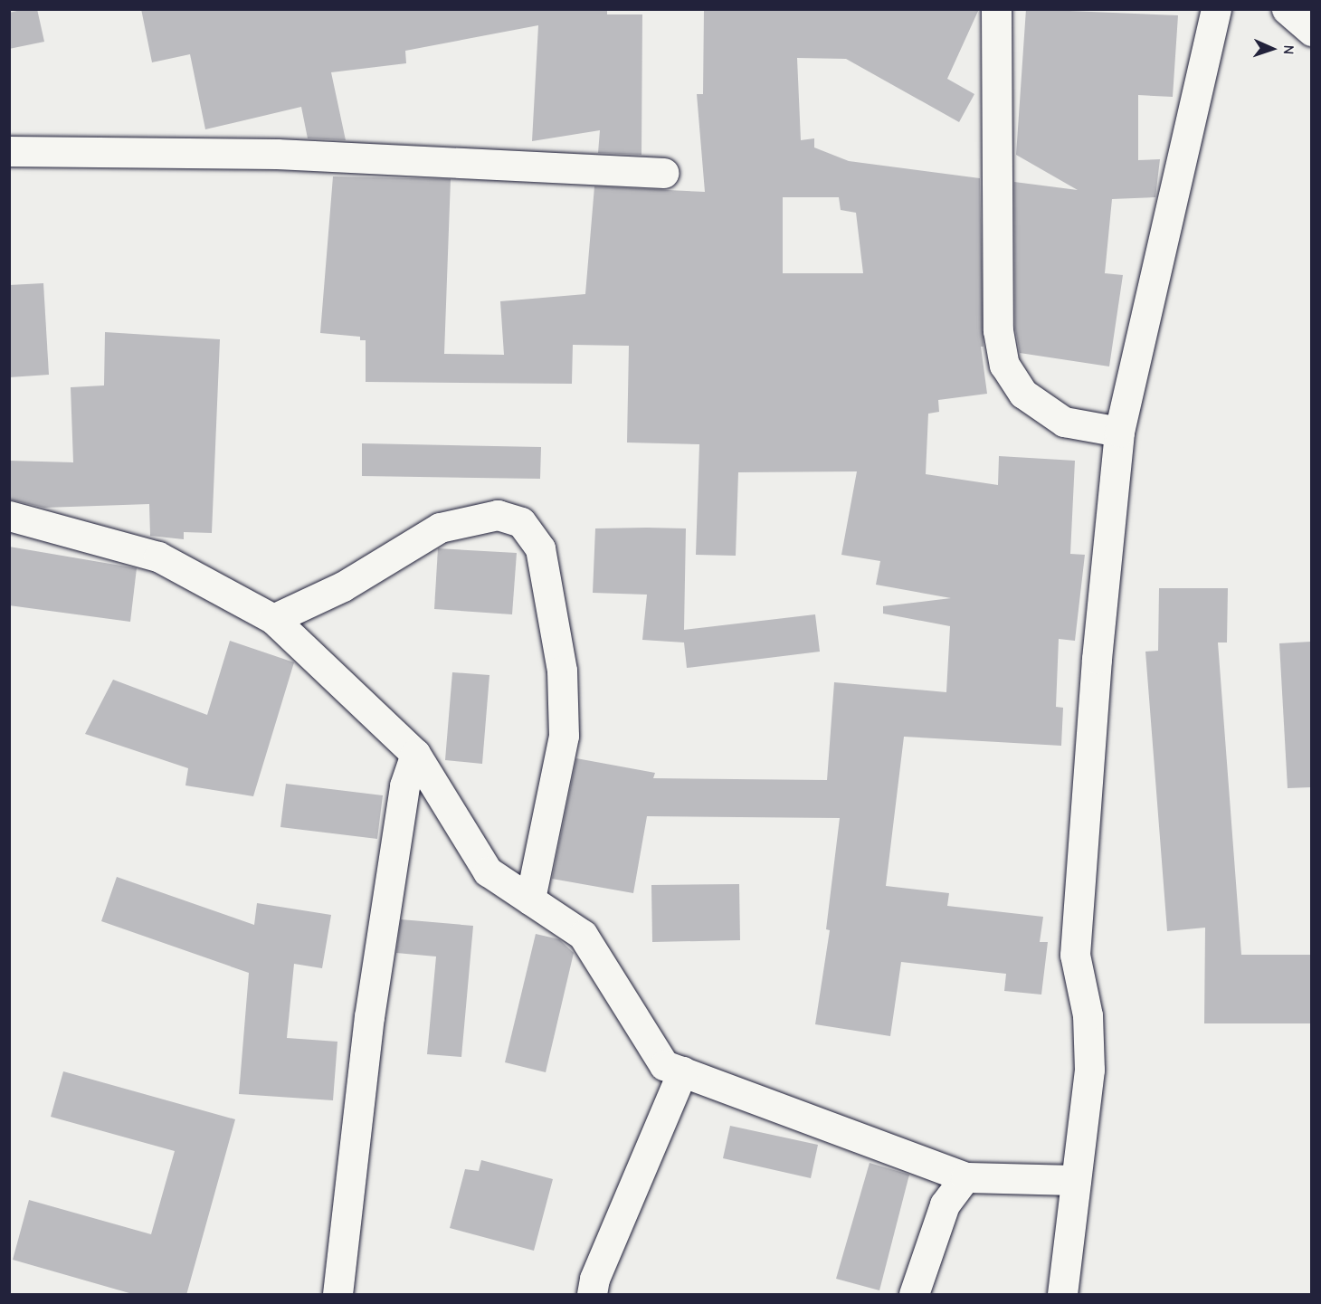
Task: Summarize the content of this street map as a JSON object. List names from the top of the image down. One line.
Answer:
{"north":"right"}
